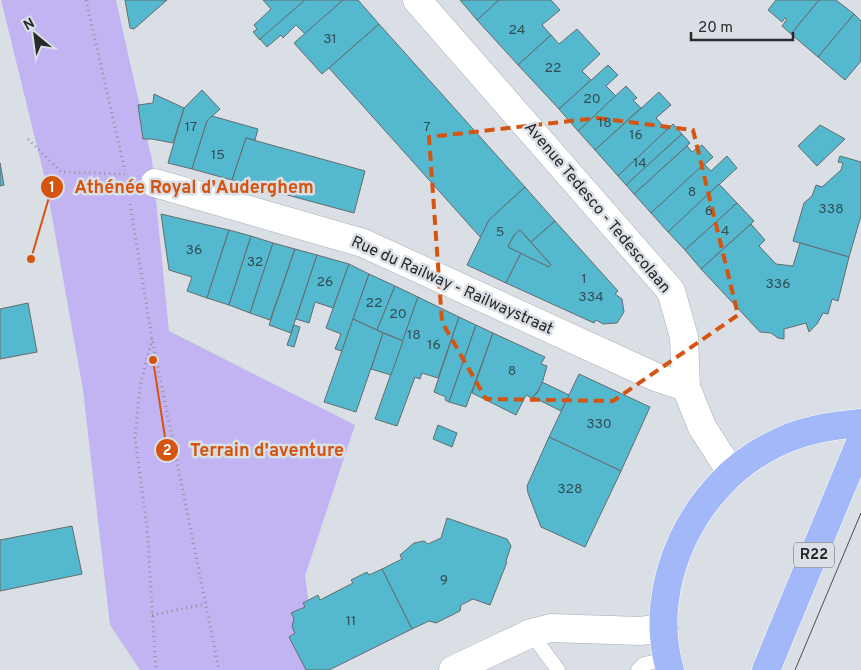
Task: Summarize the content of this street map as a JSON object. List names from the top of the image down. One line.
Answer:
{"streets":{"main road":["R22"],"street":["Avenue Tedesco - Tedescolaan","Rue du Railway - Railwaystraat"]},"crossings":[["Avenue Tedesco - Tedescolaan","Rue du Railway - Railwaystraat"]],"places":["Athénée Royal d'Auderghem","Terrain d'aventure"],"house_numbers":["24","31","22","20","18","17","7","16","15","14","8","338","6","4","5","36","32","1","26","336","334","22","20","18","16","8","330","328","9","11"],"scale_bar":"20 m","north":"top left"}
